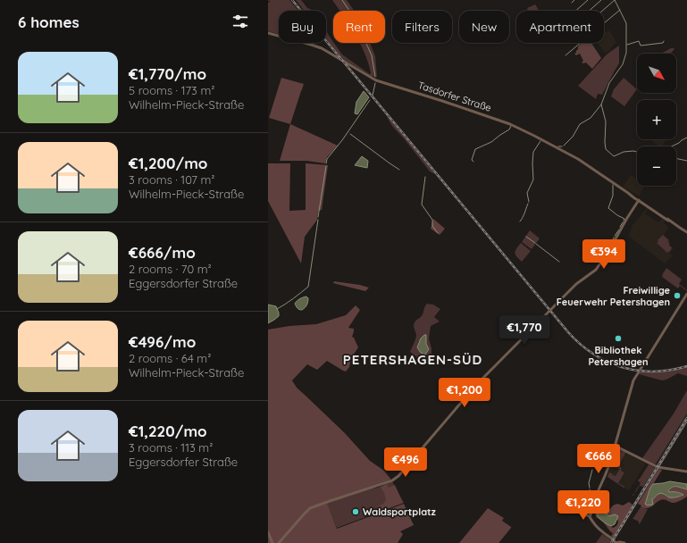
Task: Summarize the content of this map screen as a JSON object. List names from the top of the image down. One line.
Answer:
{"streets":{"street":["Tasdorfer Straße"]},"districts":["PETERSHAGEN-SÜD"],"places":["Freiwillige Feuerwehr Petershagen","Bibliothek Petershagen","Waldsportplatz"],"north":"bottom right","page":{"heading":"6 homes","chip":["Buy","Rent","Filters","New","Apartment"],"list":[{"name":"€1,770/mo","note":"5 rooms · 173 m² · Wilhelm-Pieck-Straße"},{"name":"€1,200/mo","note":"3 rooms · 107 m² · Wilhelm-Pieck-Straße"},{"name":"€666/mo","note":"2 rooms · 70 m² · Eggersdorfer Straße"},{"name":"€496/mo","note":"2 rooms · 64 m² · Wilhelm-Pieck-Straße"},{"name":"€1,220/mo","note":"3 rooms · 113 m² · Eggersdorfer Straße"}],"map_buttons":["+","−"],"price":["€394","€1,770","€1,200","€666","€496","€1,220"]}}
